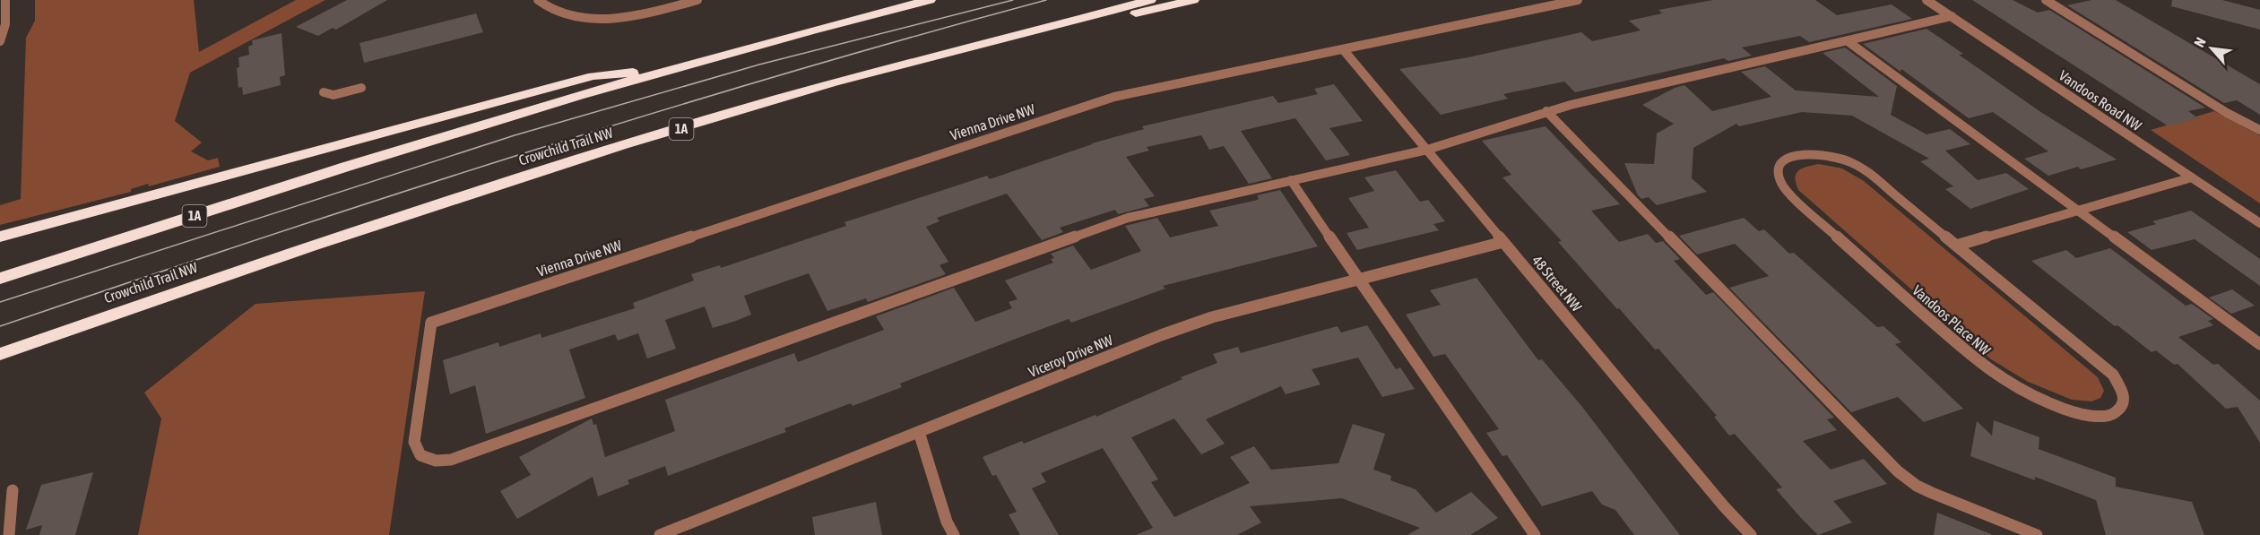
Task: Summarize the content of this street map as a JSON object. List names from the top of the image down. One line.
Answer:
{"streets":{"highway":["1A","Crowchild Trail NW"],"street":["Vandoos Road NW","Vienna Drive NW","48 Street NW","Vandoos Place NW","Viceroy Drive NW"]},"crossings":[["Vienna Drive NW","48 Street NW"],["48 Street NW","Viceroy Drive NW"]],"north":"top left"}
